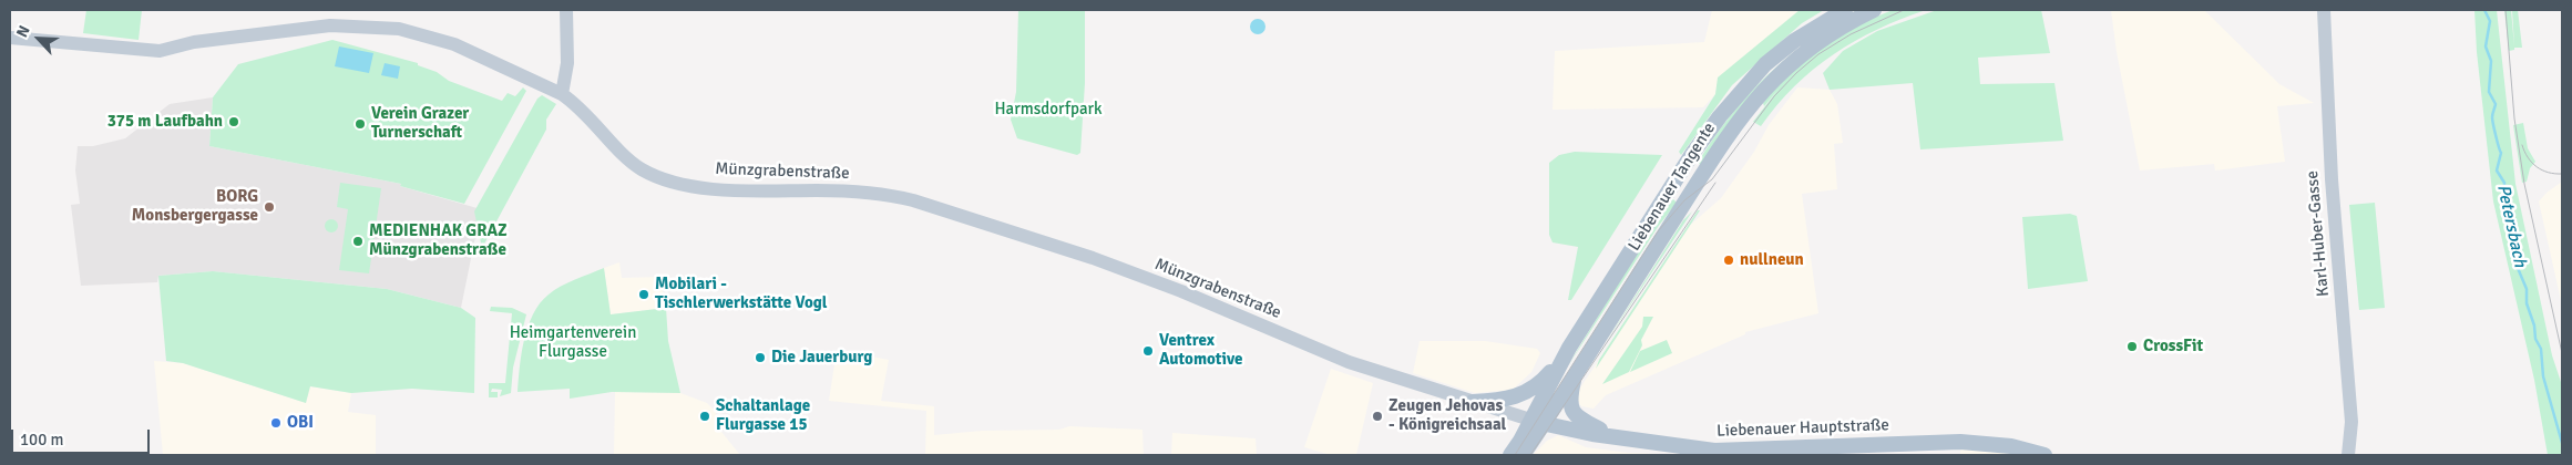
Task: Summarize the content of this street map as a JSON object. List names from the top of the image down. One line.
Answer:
{"streets":{"main road":["Münzgrabenstraße","Liebenauer Tangente","Karl-Huber-Gasse","Liebenauer Hauptstraße"]},"crossings":[["Münzgrabenstraße","Liebenauer Tangente"],["Münzgrabenstraße","Liebenauer Hauptstraße"],["Liebenauer Tangente","Liebenauer Hauptstraße"]],"water":["Petersbach"],"parks":["Harmsdorfpark","Heimgartenverein Flurgasse"],"places":["375 m Laufbahn","Verein Grazer Turnerschaft","BORG Monsbergergasse","MEDIENHAK GRAZ Münzgrabenstraße","nullneun","Mobilari - Tischlerwerkstätte Vogl","CrossFit","Ventrex Automotive","Die Jauerburg","Schaltanlage Flurgasse 15","Zeugen Jehovas - Königreichsaal","OBI"],"scale_bar":"100 m","north":"top left"}
